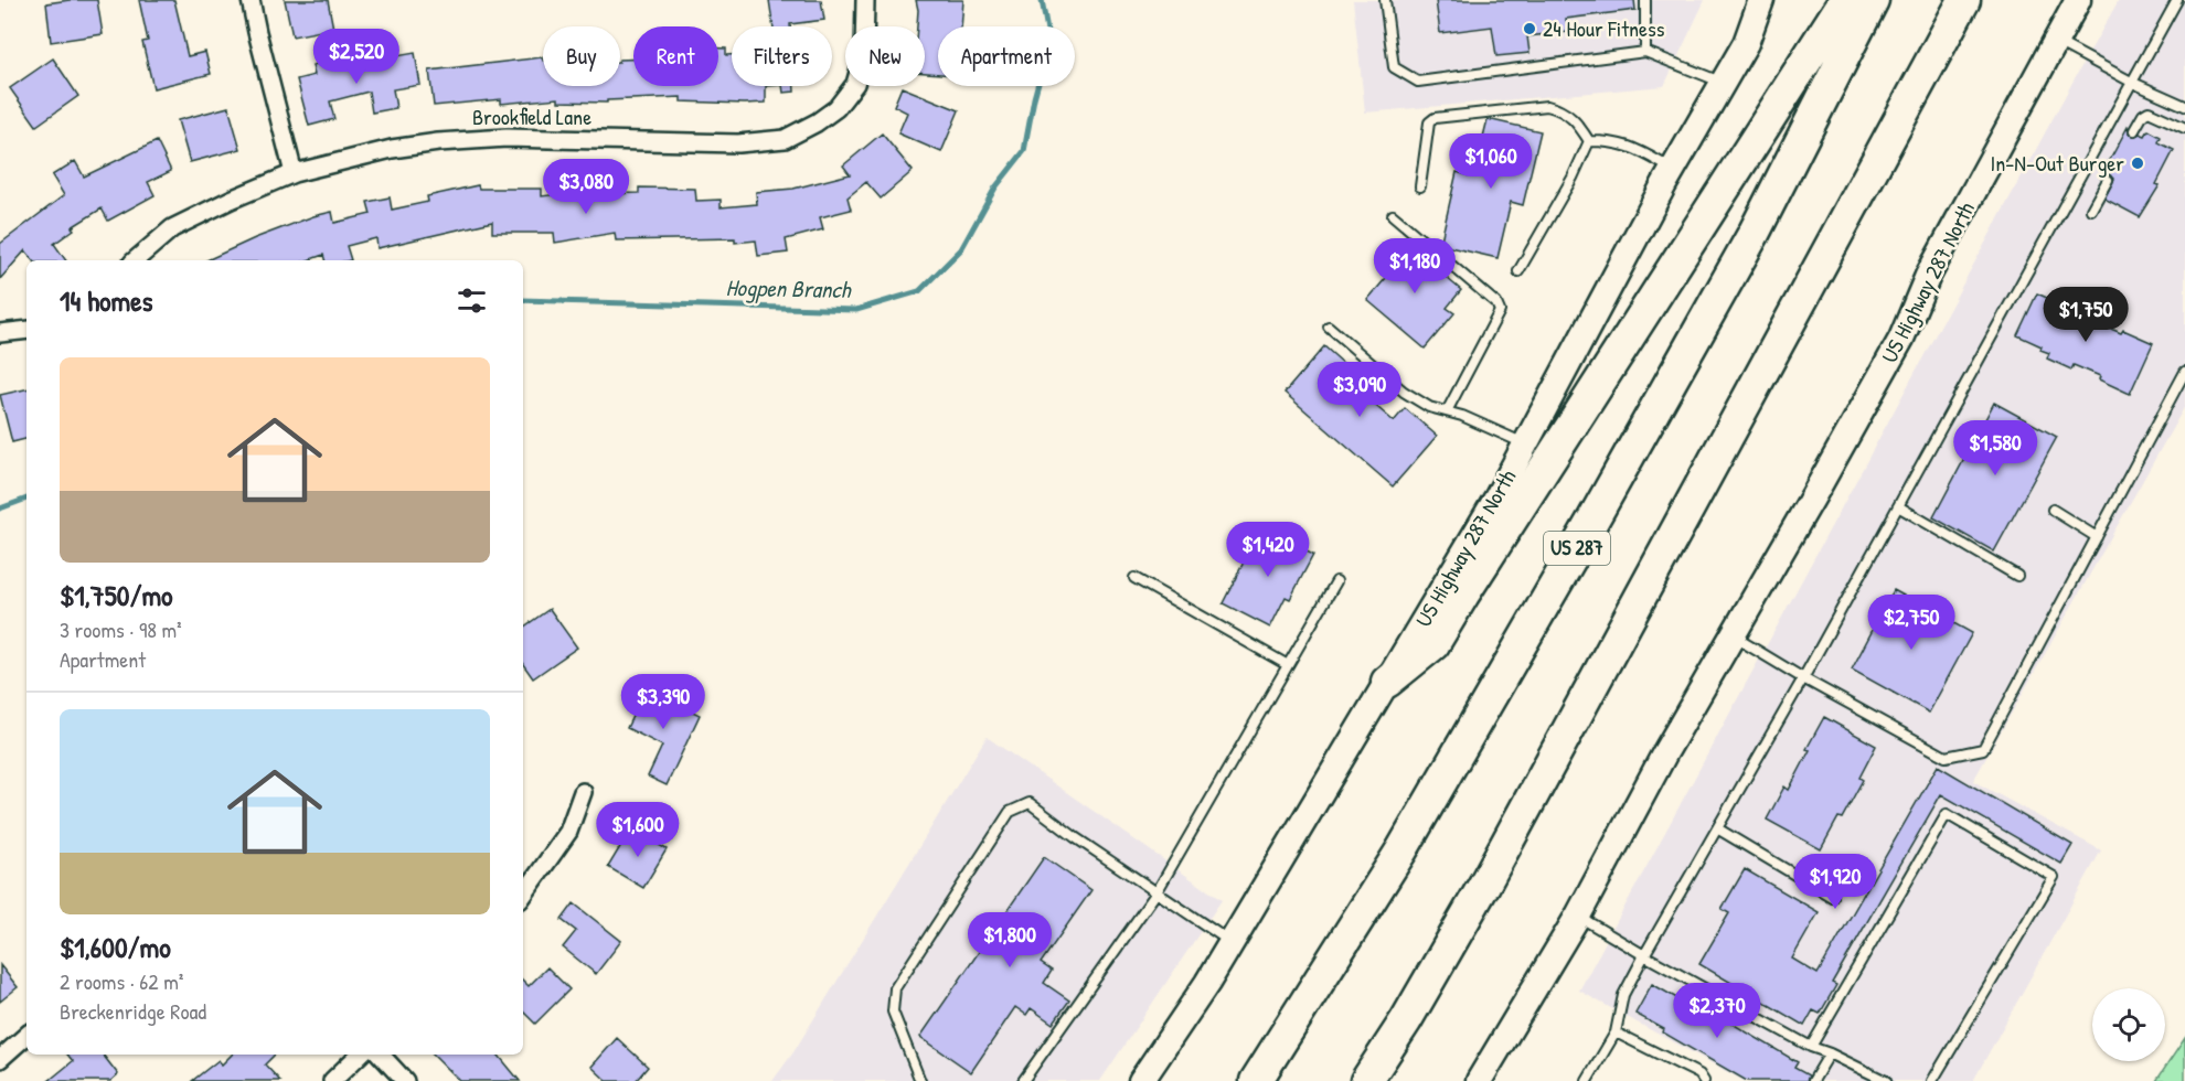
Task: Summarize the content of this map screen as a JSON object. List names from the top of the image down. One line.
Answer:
{"streets":{"highway":["US 287"],"main road":["US Highway 287 North"],"street":["Brookfield Lane"]},"water":["Hogpen Branch"],"places":["24 Hour Fitness","In-N-Out Burger"],"page":{"chip":["Buy","Rent","Filters","New","Apartment"],"price":["$2,520","$1,060","$3,080","$1,180","$1,750","$3,090","$1,580","$1,420","$2,750","$3,390","$1,600","$1,920","$1,800","$2,370"],"heading":"14 homes","list":[{"name":"$1,750/mo","note":"3 rooms · 98 m² · Apartment"},{"name":"$1,600/mo","note":"2 rooms · 62 m² · Breckenridge Road"}]}}
